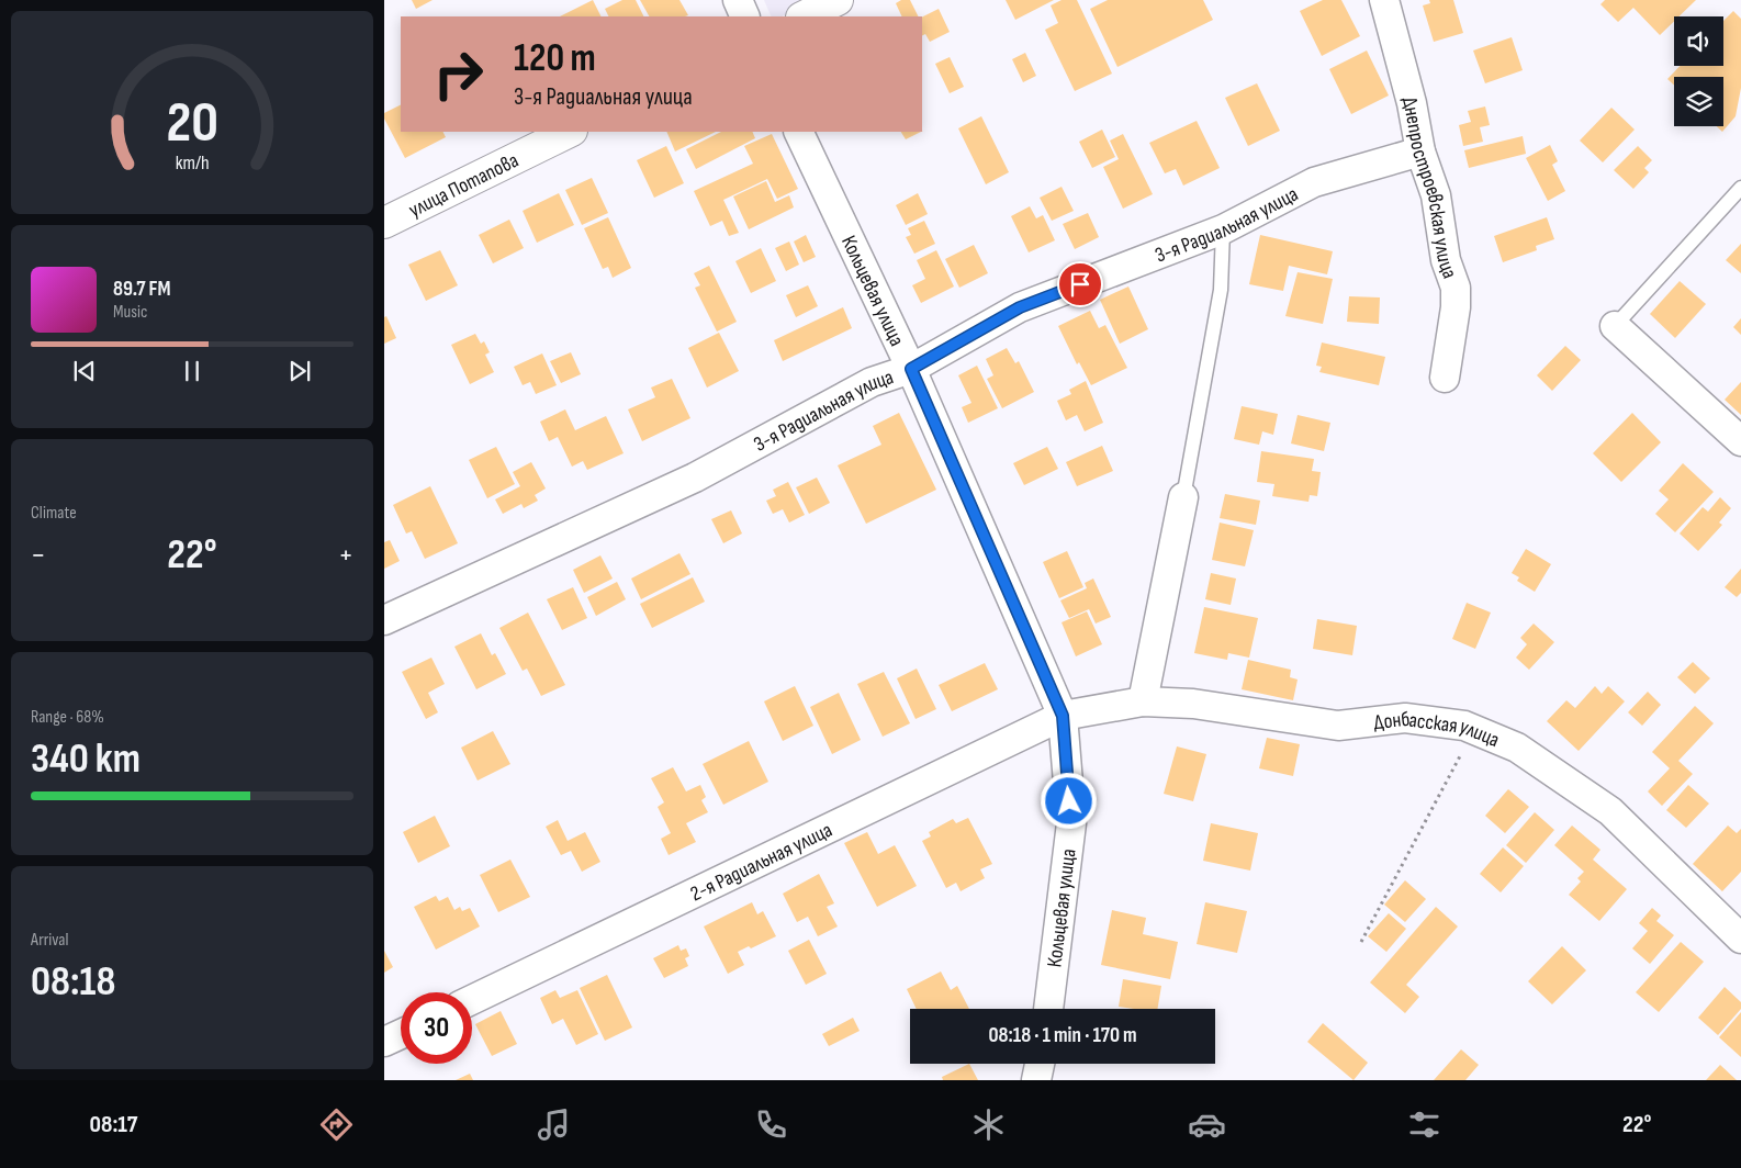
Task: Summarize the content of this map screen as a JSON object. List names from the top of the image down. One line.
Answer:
{"streets":{"street":["улица Потапова","Днепростроевская улица","3-я Радиальная улица","Кольцевая улица","Донбасская улица","2-я Радиальная улица"]},"crossings":[["Днепростроевская улица","3-я Радиальная улица"],["3-я Радиальная улица","Кольцевая улица"],["Кольцевая улица","Донбасская улица"],["Кольцевая улица","2-я Радиальная улица"],["Донбасская улица","2-я Радиальная улица"]],"page":{"turn":["120 m","3-я Радиальная улица"],"song":["89.7 FM","Music"],"tile":["Climate",["Range · 68%","340 km"],["Arrival","08:18"]],"heat":["−","22°","+"],"limit":"30","trip":"08:18 · 1 min · 170 m","tabs":["08:17","22°"],"gauge":["20","km/h"]}}
